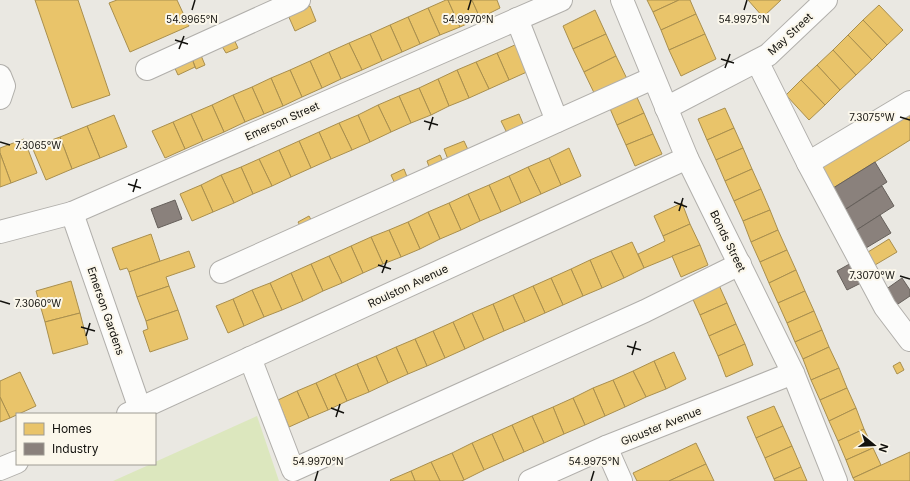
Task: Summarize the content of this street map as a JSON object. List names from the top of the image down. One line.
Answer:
{"streets":{"street":["May Street","Emerson Street","Bonds Street","Roulston Avenue","Emerson Gardens","Glouster Avenue"]},"crossings":[["May Street","Bonds Street"],["Emerson Street","Emerson Gardens"],["Bonds Street","Roulston Avenue"],["Bonds Street","Glouster Avenue"],["Roulston Avenue","Emerson Gardens"]],"legend":["Homes","Industry"],"north":"right","coordinates":["54.9965°N","54.9970°N","54.9975°N","7.3075°W","7.3065°W","7.3070°W","7.3060°W"]}
